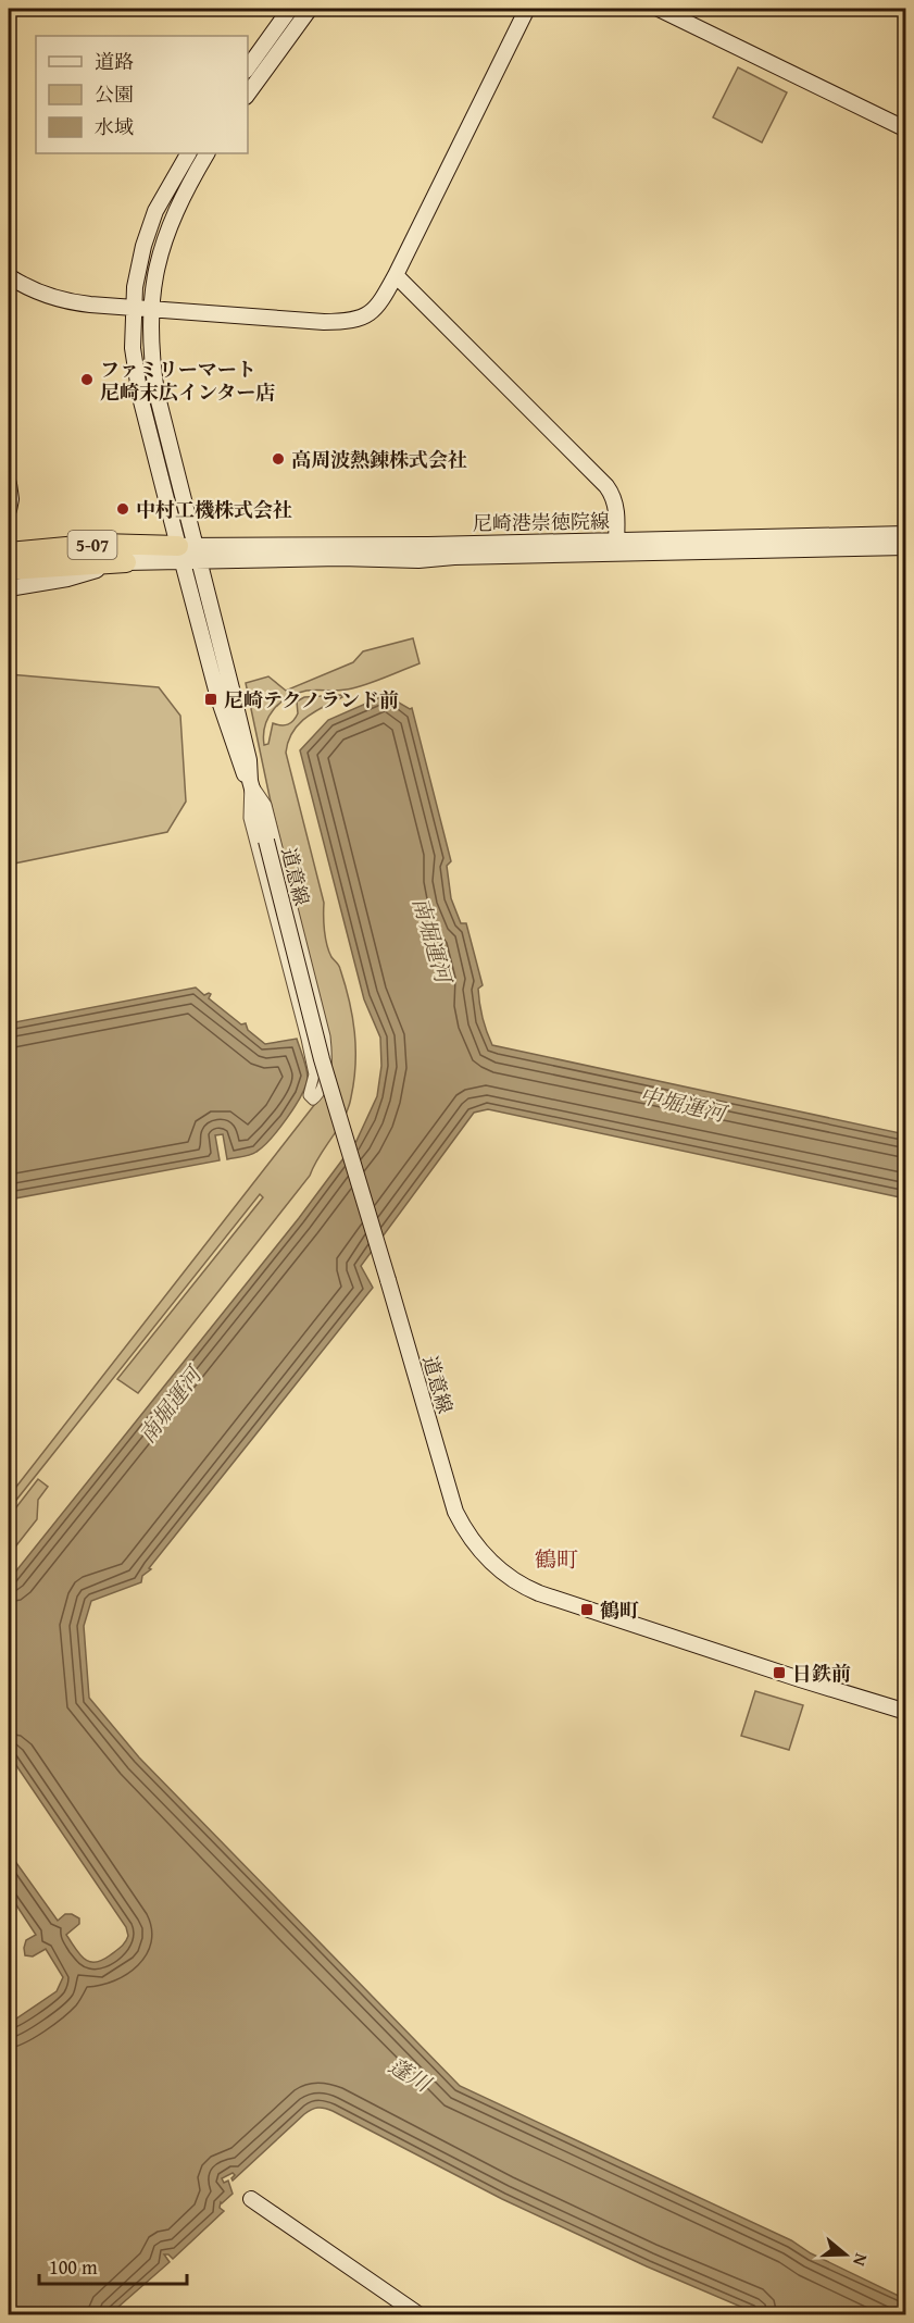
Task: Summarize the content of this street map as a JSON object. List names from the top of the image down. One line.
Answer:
{"streets":{"highway":["5-07"],"street":["尼崎港崇徳院線","道意線"]},"crossings":[["尼崎港崇徳院線","5-07"],["尼崎港崇徳院線","道意線"],["5-07","道意線"]],"districts":["鶴町"],"water":["南堀運河","中堀運河","蓬川"],"places":{"other":["ファミリーマート 尼崎末広インター店","高周波熱錬株式会社","中村工機株式会社"],"transit":["尼崎テクノランド前","鶴町","日鉄前"]},"legend":["道路","公園","水域"],"scale_bar":"100 m","north":"right"}
